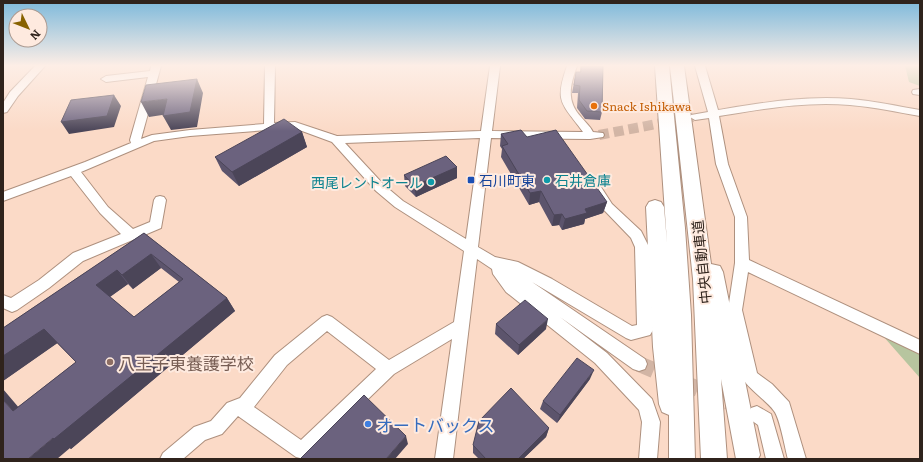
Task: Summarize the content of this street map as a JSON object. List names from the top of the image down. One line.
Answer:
{"streets":{"highway":["中央自動車道"]},"places":{"other":["Snack Ishikawa","石井倉庫","西尾レントオール","八王子東養護学校","オートバックス"],"transit":["石川町東"]},"north":"bottom right"}
